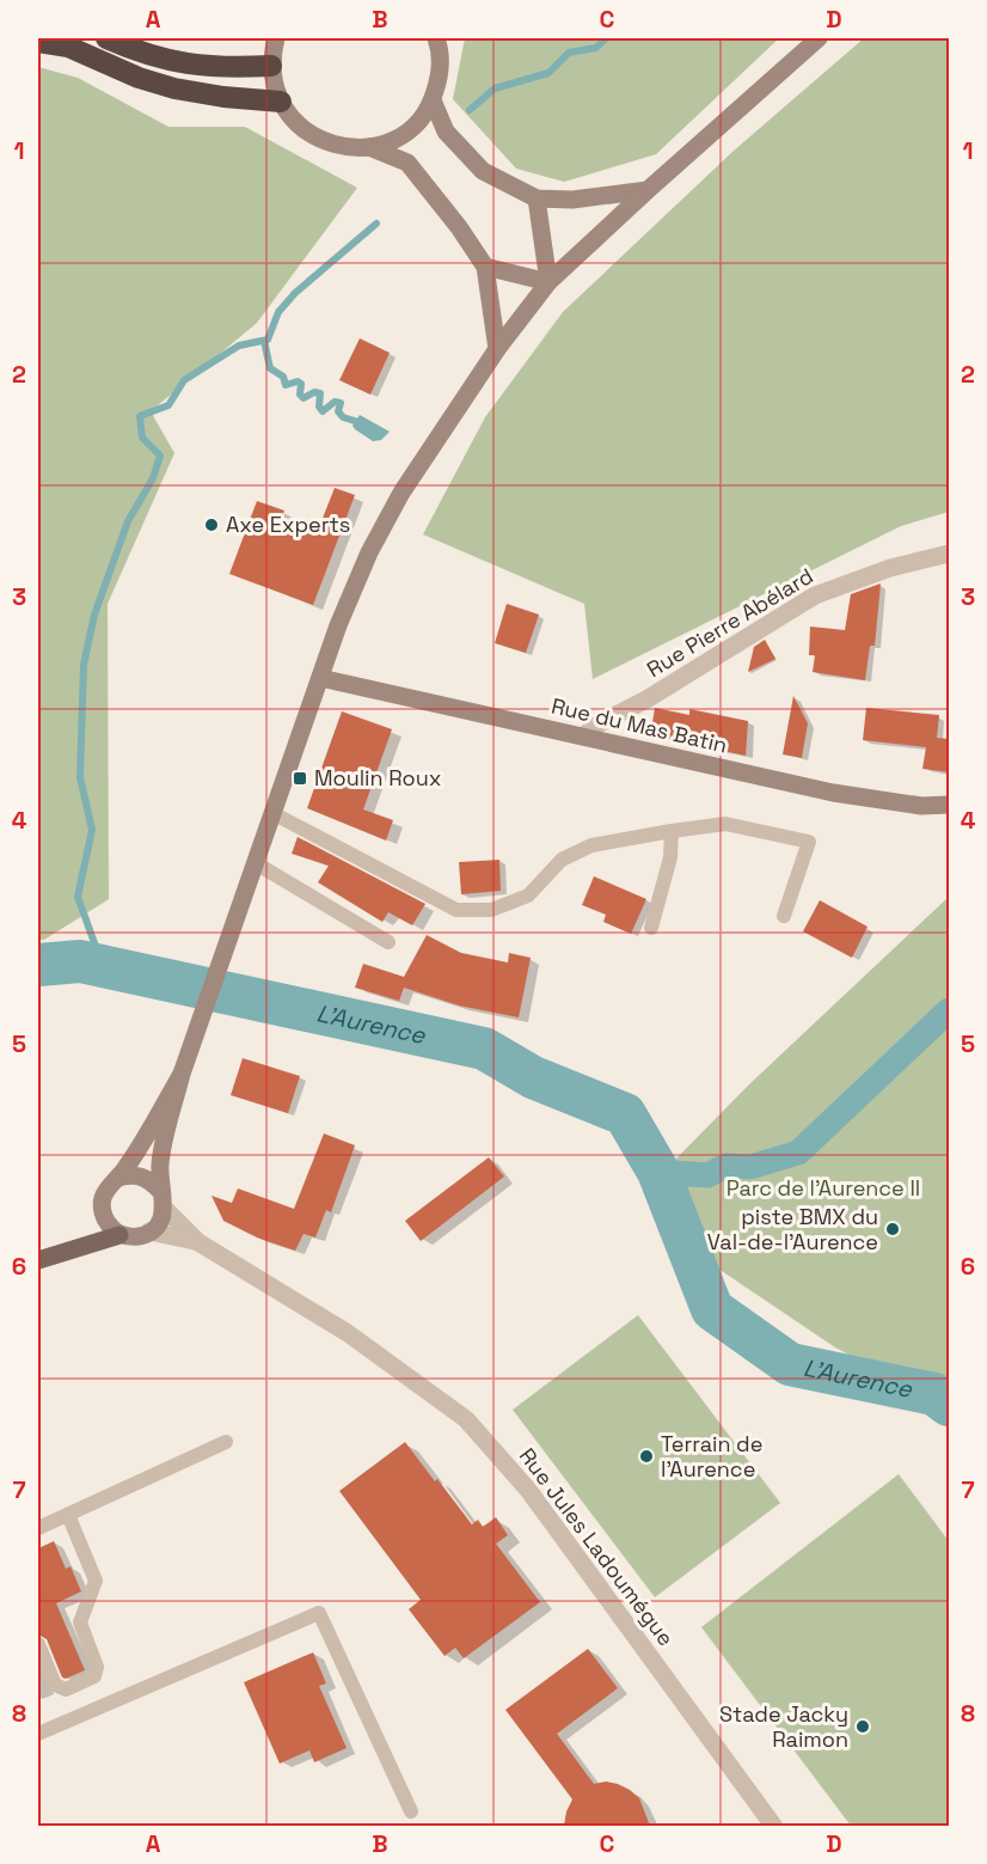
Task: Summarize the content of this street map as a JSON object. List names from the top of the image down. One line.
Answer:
{"streets":{"main road":["Rue du Mas Batin"],"street":["Rue Pierre Abélard","Rue Jules Ladoumégue"]},"crossings":[["Rue Pierre Abélard","Rue du Mas Batin"]],"water":["L'Aurence"],"parks":["Parc de l'Aurence II"],"places":{"other":["Axe Experts","piste BMX du Val-de-l'Aurence","Terrain de l'Aurence","Stade Jacky Raimon"],"transit":["Moulin Roux"]},"grid":{"columns":["A","B","C","D"],"rows":["1","2","3","4","5","6","7","8"]}}
